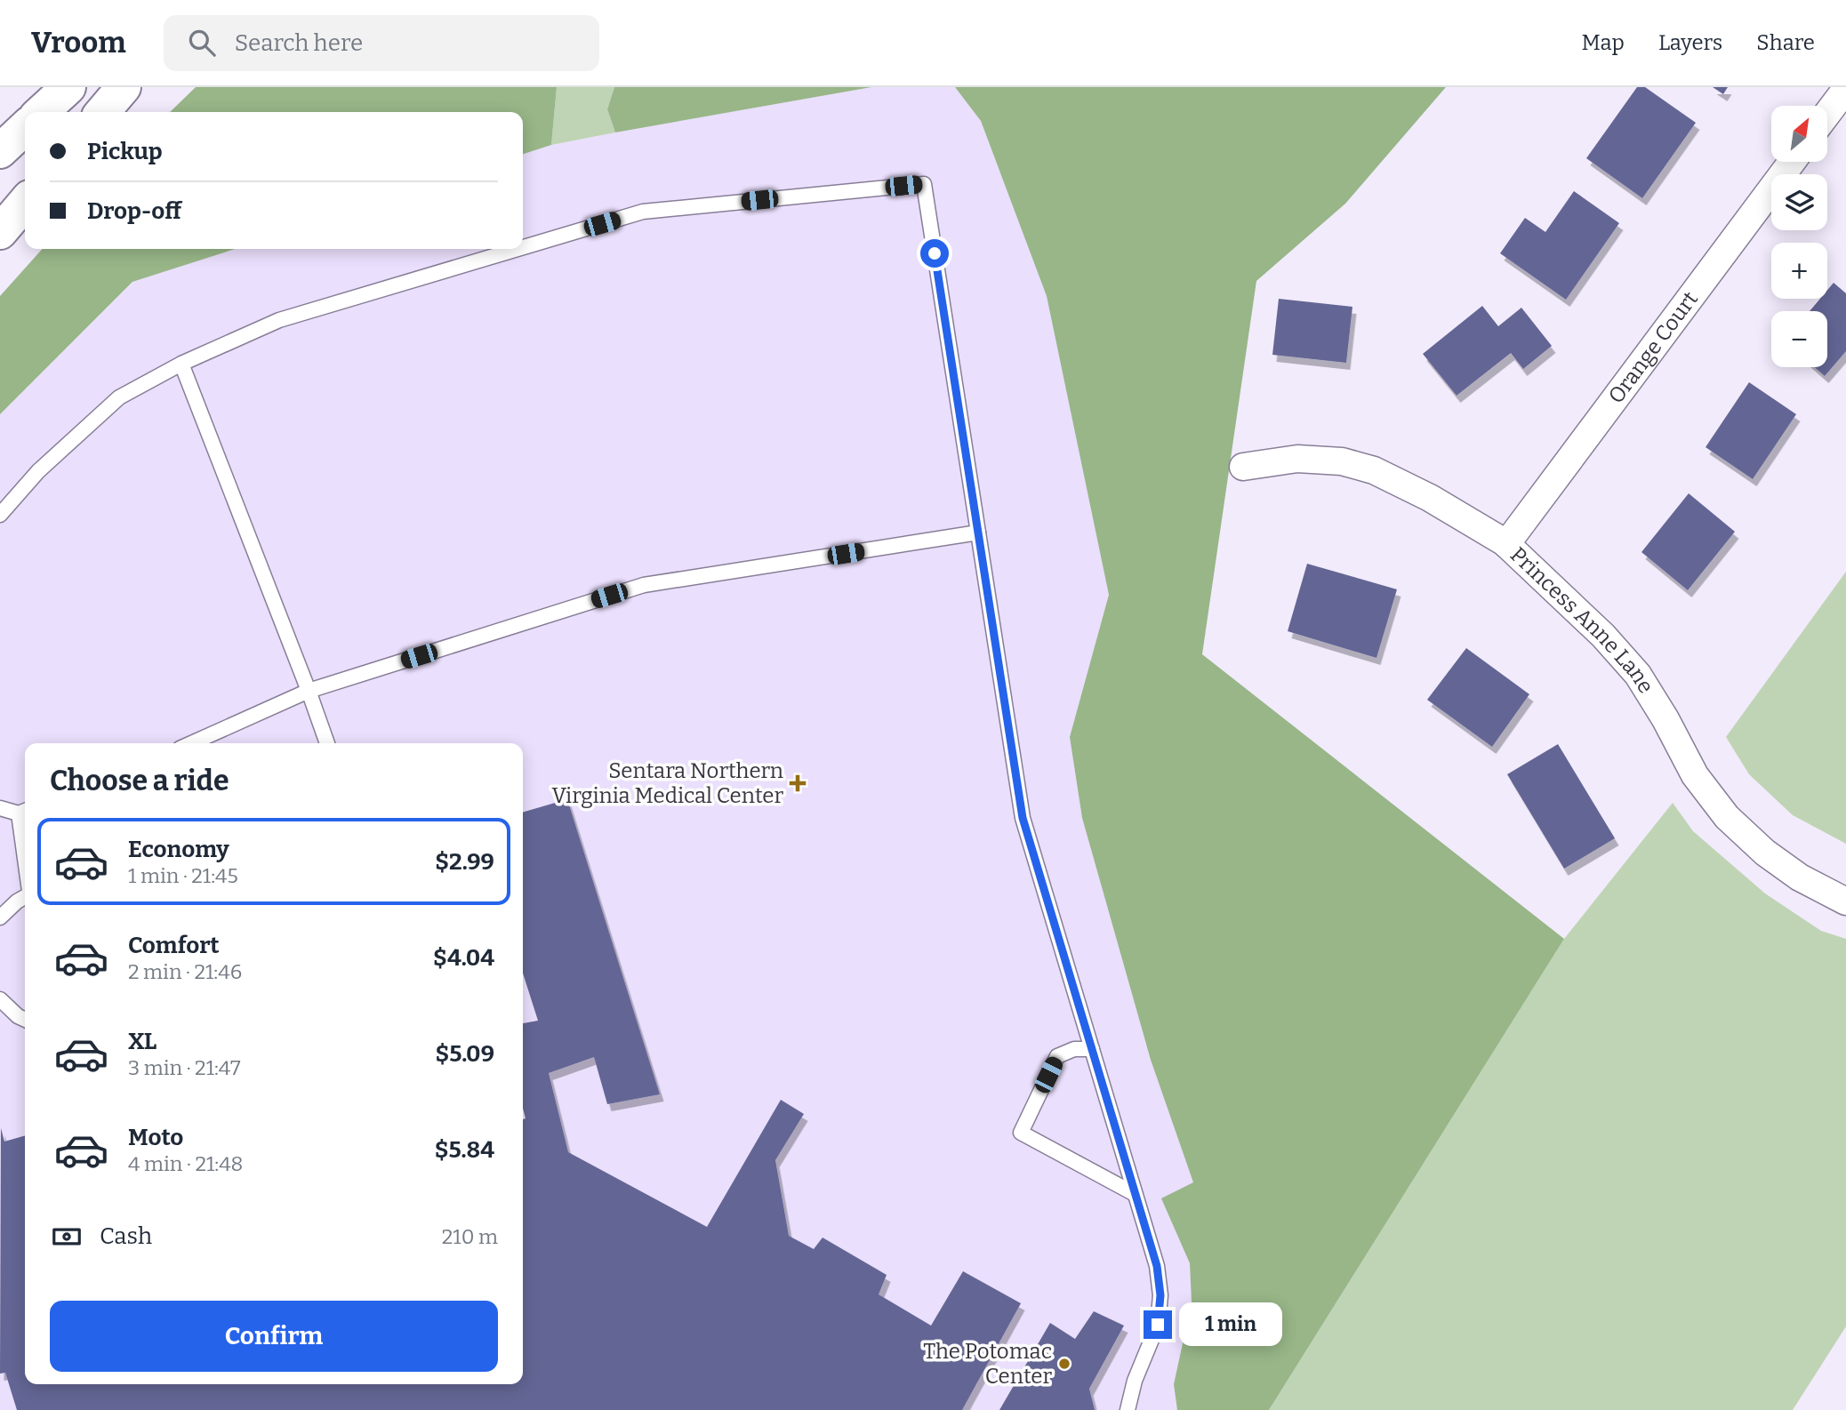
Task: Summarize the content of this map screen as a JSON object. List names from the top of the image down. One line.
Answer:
{"streets":{"street":["Orange Court","Princess Anne Lane"]},"crossings":[["Orange Court","Princess Anne Lane"]],"places":{"health":["Sentara Northern Virginia Medical Center"],"other":["The Potomac Center"]},"north":"top right","page":{"header":"Vroom","search":"Search here","nav":["Map","Layers","Share"],"map_buttons":["+","−"],"banner":["Pickup","Drop-off"],"heading":"Choose a ride","list":[{"name":"Economy","note":"1 min · 21:45","value":"$2.99"},{"name":"Comfort","note":"2 min · 21:46","value":"$4.04"},{"name":"XL","note":"3 min · 21:47","value":"$5.09"},{"name":"Moto","note":"4 min · 21:48","value":"$5.84"}],"pay":["Cash","210 m"],"buttons":"Confirm","bubble":"1 min"}}
